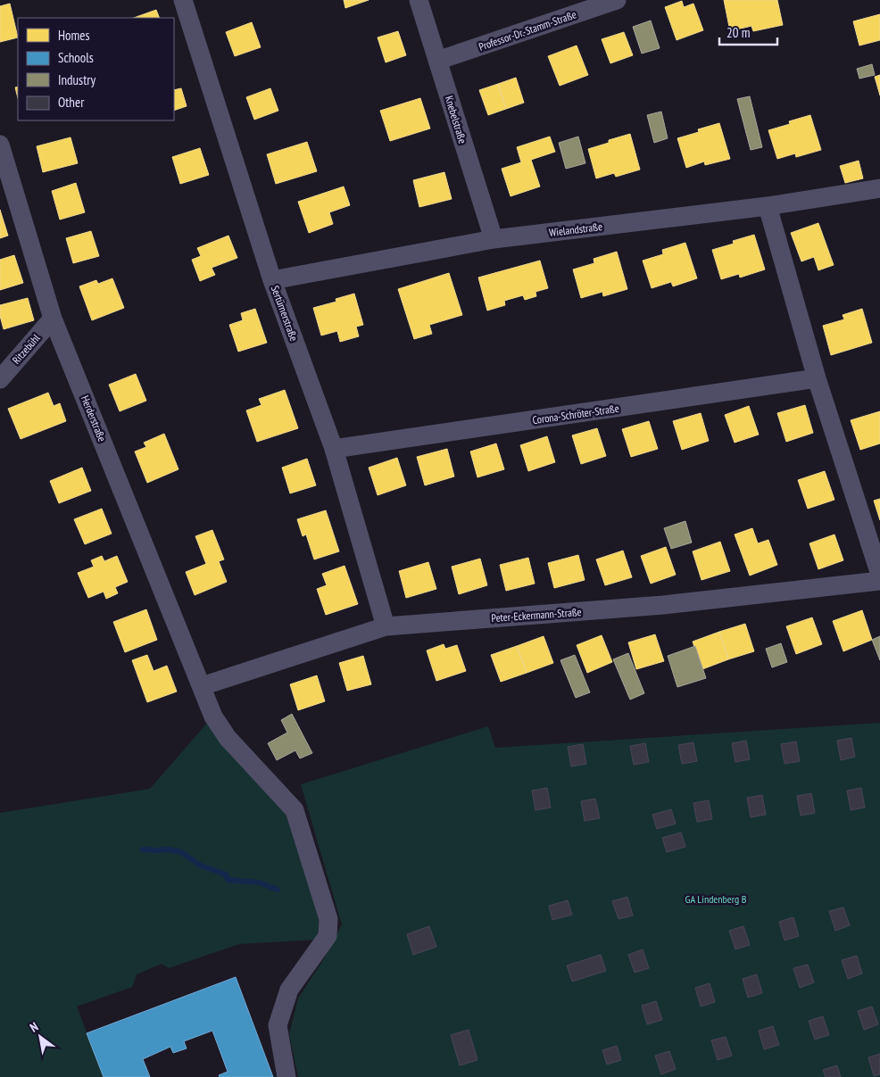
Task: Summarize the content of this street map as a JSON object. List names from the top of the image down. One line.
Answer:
{"streets":{"street":["Professor-Dr.-Stamm-Straße","Knebelstraße","Wielandstraße","Sertürnerstraße","Ritzebühl","Corona-Schröter-Straße","Herderstraße","Peter-Eckermann-Straße"]},"crossings":[["Professor-Dr.-Stamm-Straße","Knebelstraße"],["Knebelstraße","Wielandstraße"],["Wielandstraße","Sertürnerstraße"],["Sertürnerstraße","Corona-Schröter-Straße"],["Sertürnerstraße","Peter-Eckermann-Straße"],["Ritzebühl","Herderstraße"],["Herderstraße","Peter-Eckermann-Straße"]],"parks":["GA Lindenberg B"],"legend":["Homes","Schools","Industry","Other"],"scale_bar":"20 m","north":"top left"}
